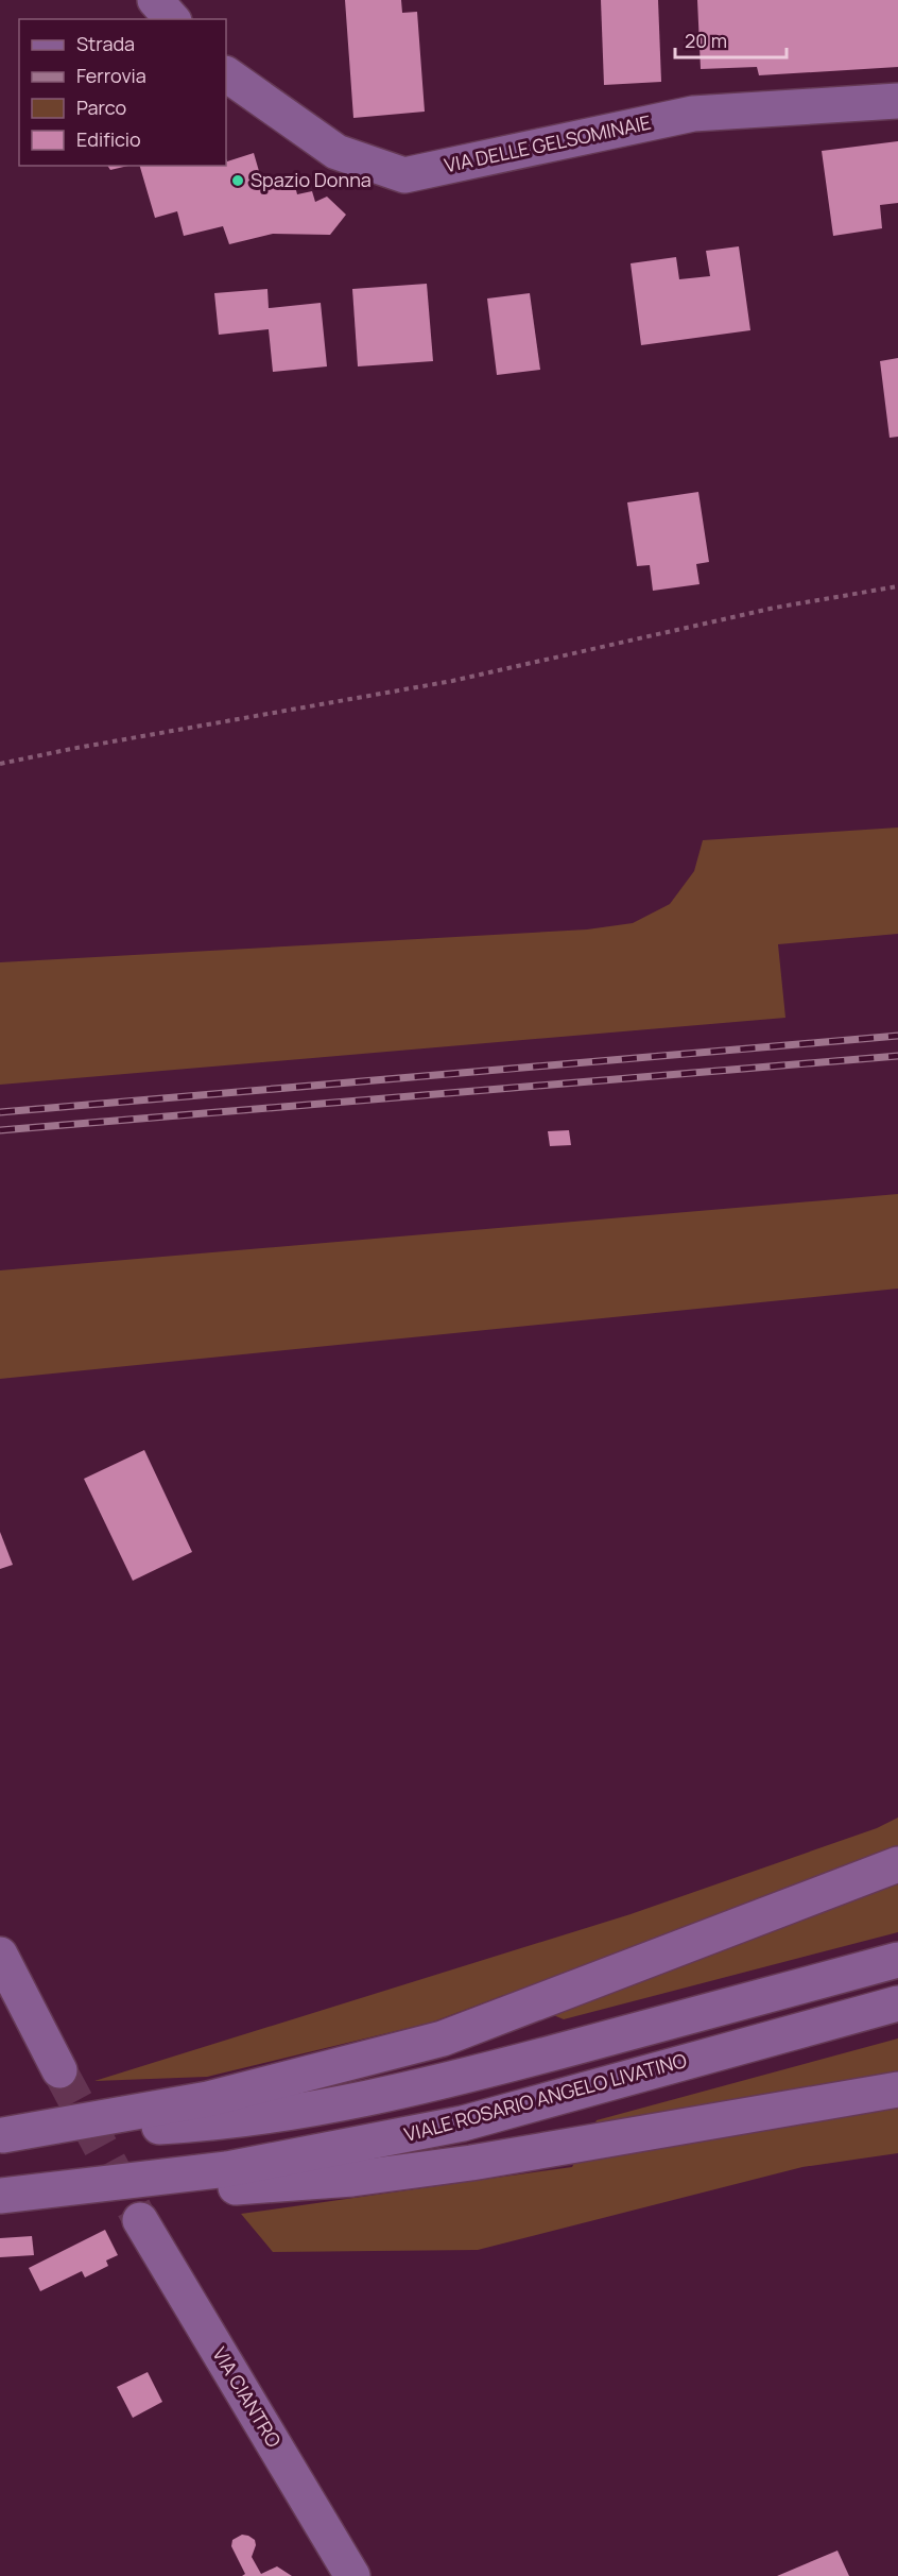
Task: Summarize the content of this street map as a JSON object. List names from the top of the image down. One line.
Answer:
{"streets":{"main road":["VIA DELLE GELSOMINAIE","VIALE ROSARIO ANGELO LIVATINO","VIA CIANTRO"]},"places":["Spazio Donna"],"legend":["Strada","Ferrovia","Parco","Edificio"],"scale_bar":"20 m"}
